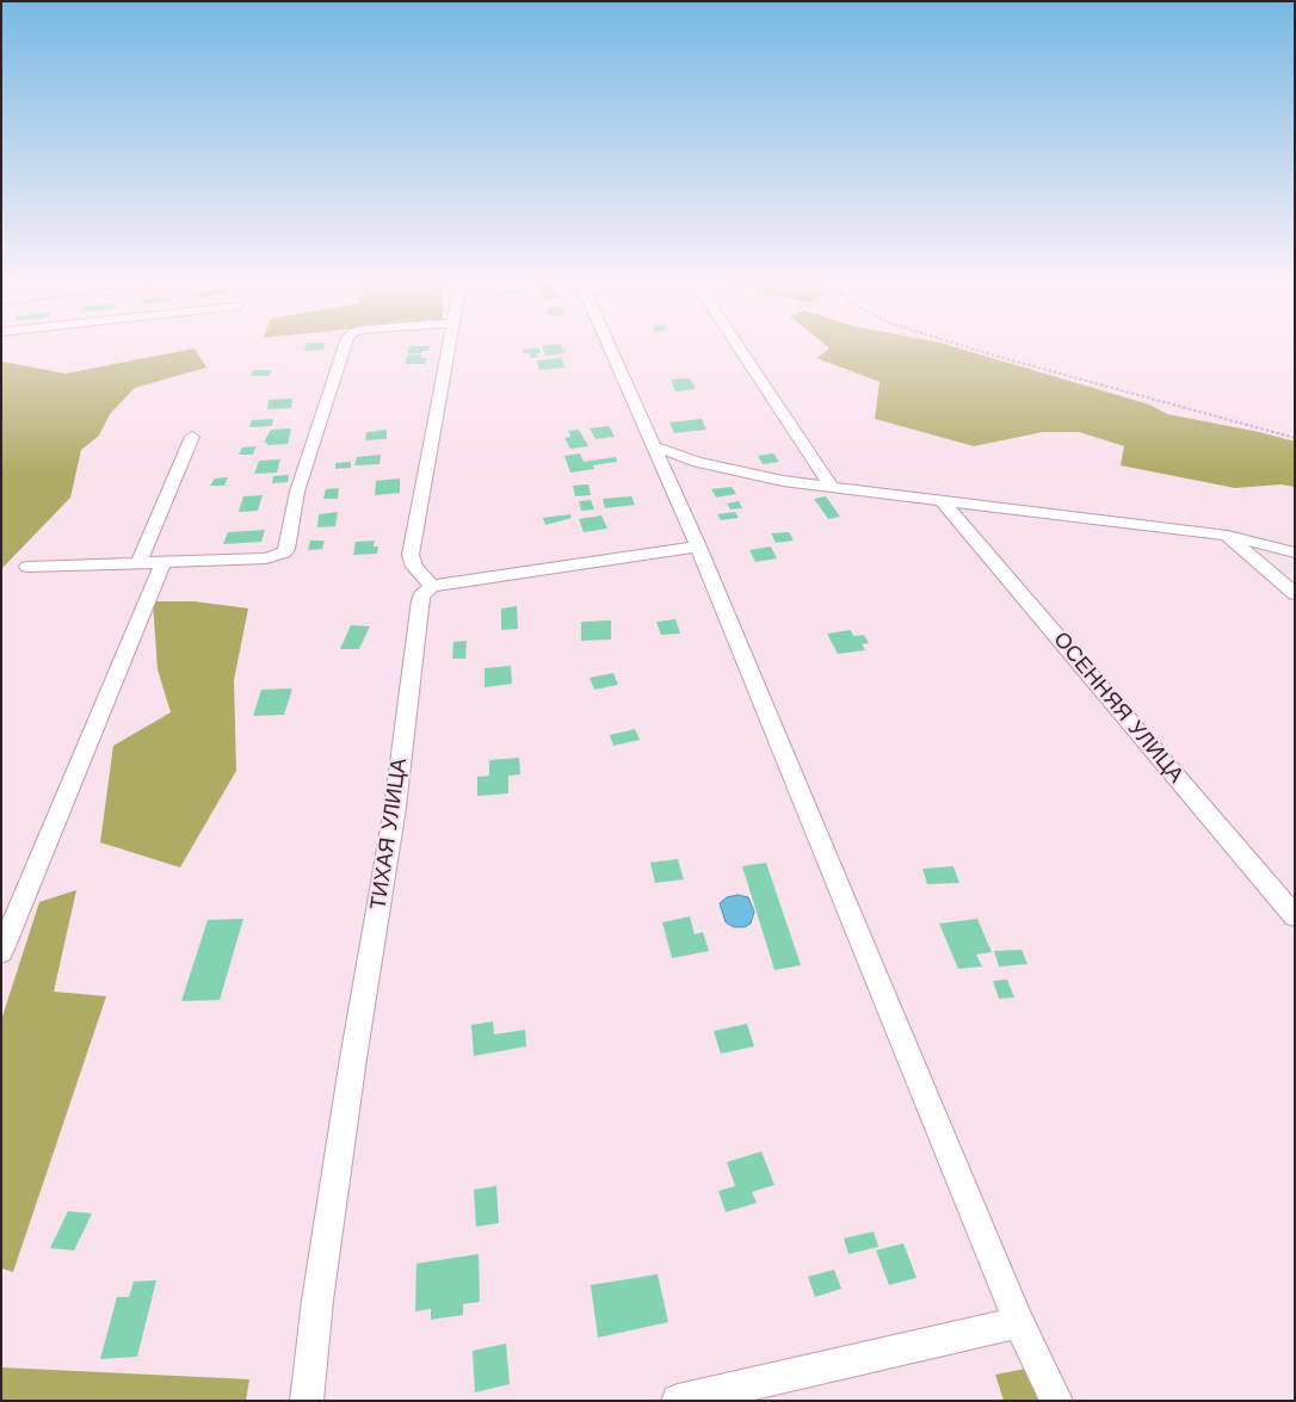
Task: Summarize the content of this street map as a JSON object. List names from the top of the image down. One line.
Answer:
{"streets":{"street":["ОСЕННЯЯ УЛИЦА","ТИХАЯ УЛИЦА"]}}
